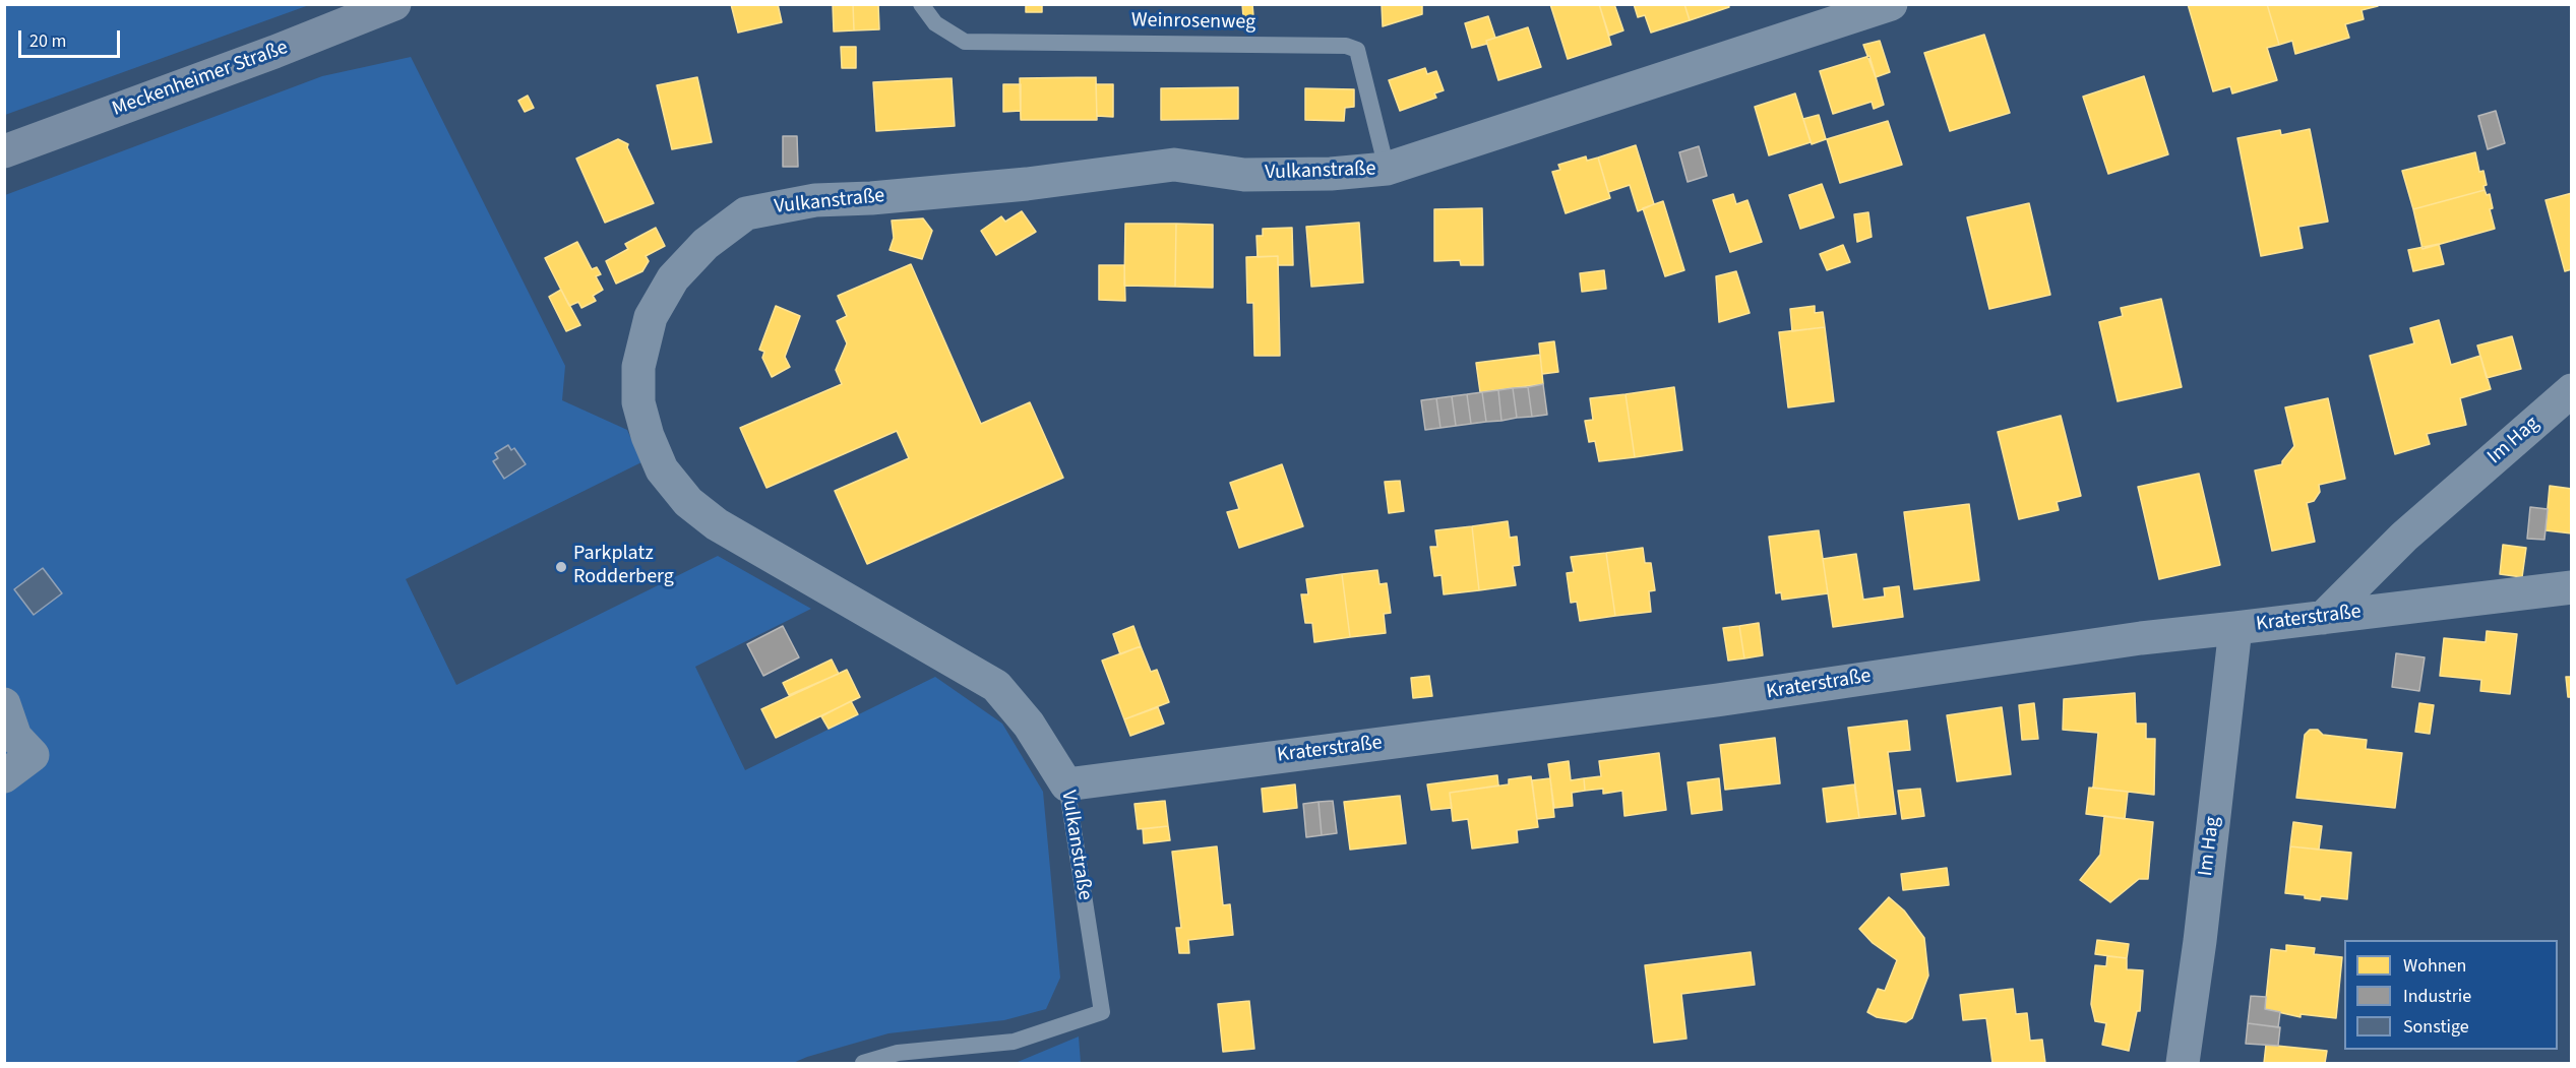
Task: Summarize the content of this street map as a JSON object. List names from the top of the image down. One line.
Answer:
{"streets":{"main road":["Meckenheimer Straße"],"street":["Vulkanstraße","Im Hag","Kraterstraße"],"lane":["Weinrosenweg"]},"crossings":[["Weinrosenweg","Vulkanstraße"],["Vulkanstraße","Kraterstraße"],["Im Hag","Kraterstraße"]],"places":["Parkplatz Rodderberg"],"legend":["Wohnen","Industrie","Sonstige"],"scale_bar":"20 m"}
